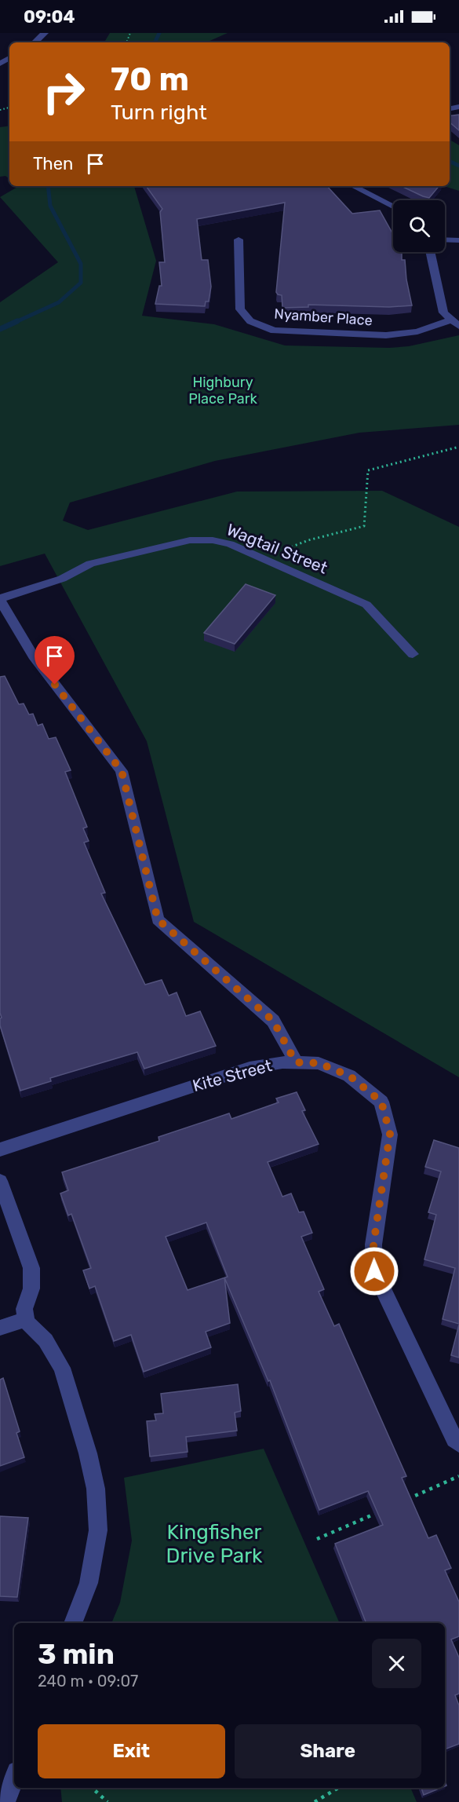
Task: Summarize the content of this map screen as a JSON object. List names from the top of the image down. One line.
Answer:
{"streets":{"street":["Nyamber Place","Wagtail Street","Kite Street"]},"parks":["Highbury Place Park","Kingfisher Drive Park"],"page":{"status":"09:04","turn":["70 m","Turn right"],"then":"Then","heading":["3 min","240 m · 09:07"],"buttons":["Exit","Share"]}}
